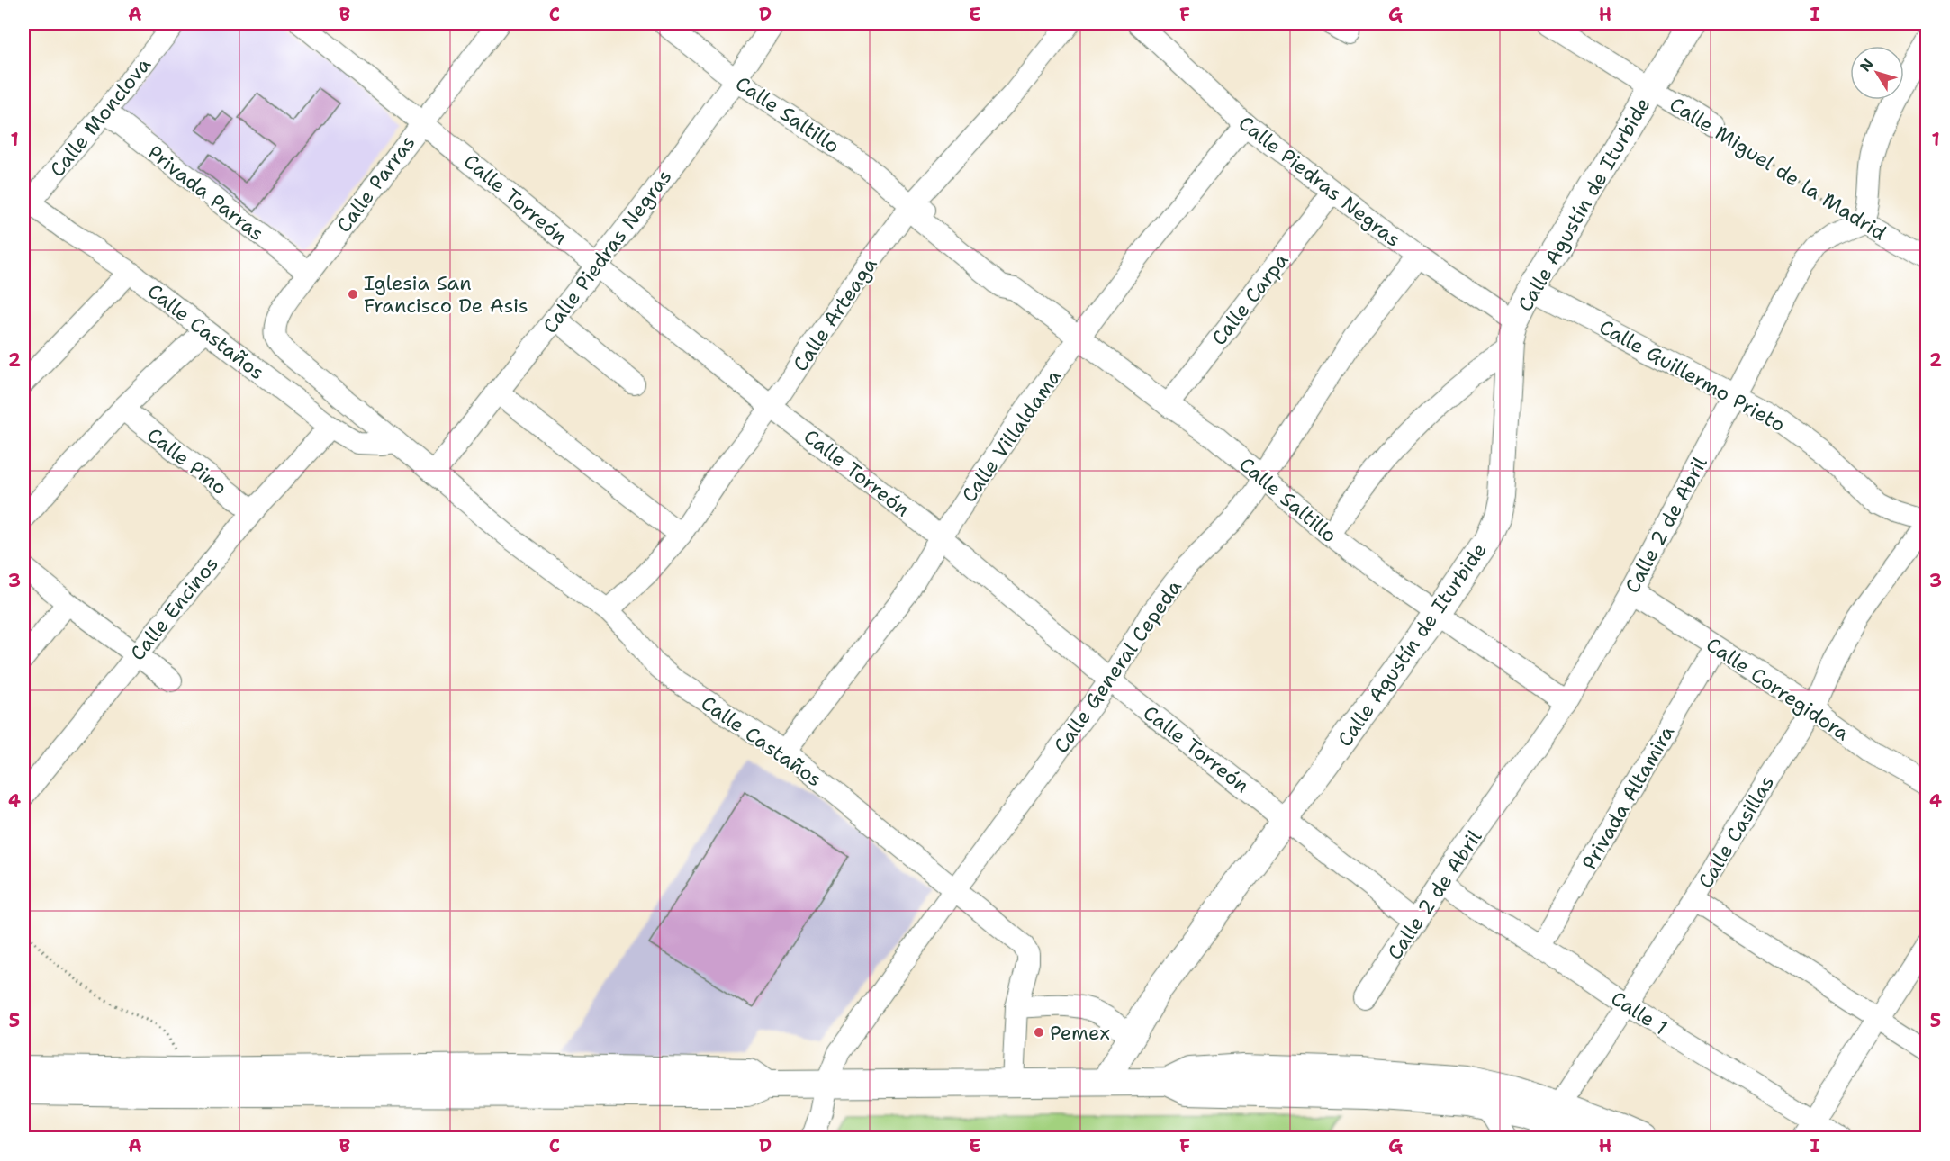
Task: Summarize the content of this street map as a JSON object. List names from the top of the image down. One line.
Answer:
{"streets":{"main road":["Calle Agustín de Iturbide"],"street":["Calle Saltillo","Calle Monclova","Calle Miguel de la Madrid","Calle Piedras Negras","Calle Parras","Privada Parras","Calle Torreón","Calle Carpa","Calle Arteaga","Calle Castaños","Calle Guillermo Prieto","Calle Villaldama","Calle Pino","Calle 2 de Abril","Calle Encinos","Calle General Cepeda","Calle Corregidora","Privada Altamira","Calle Casillas","Calle 1"]},"crossings":[["Calle Saltillo","Calle Piedras Negras"],["Calle Saltillo","Calle Agustín de Iturbide"],["Calle Saltillo","Calle Carpa"],["Calle Saltillo","Calle Arteaga"],["Calle Saltillo","Calle Villaldama"],["Calle Saltillo","Calle 2 de Abril"],["Calle Saltillo","Calle General Cepeda"],["Calle Monclova","Privada Parras"],["Calle Monclova","Calle Castaños"],["Calle Miguel de la Madrid","Calle Agustín de Iturbide"],["Calle Miguel de la Madrid","Calle 2 de Abril"],["Calle Piedras Negras","Calle Torreón"],["Calle Piedras Negras","Calle Agustín de Iturbide"],["Calle Piedras Negras","Calle Carpa"],["Calle Piedras Negras","Calle Castaños"],["Calle Piedras Negras","Calle Villaldama"],["Calle Piedras Negras","Calle General Cepeda"],["Calle Parras","Privada Parras"],["Calle Parras","Calle Torreón"],["Calle Parras","Calle Castaños"],["Calle Torreón","Calle Agustín de Iturbide"],["Calle Torreón","Calle Arteaga"],["Calle Torreón","Calle Villaldama"],["Calle Torreón","Calle 2 de Abril"],["Calle Torreón","Calle General Cepeda"],["Calle Agustín de Iturbide","Calle Guillermo Prieto"],["Calle Arteaga","Calle Castaños"],["Calle Castaños","Calle Villaldama"],["Calle Castaños","Calle Encinos"],["Calle Castaños","Calle General Cepeda"],["Calle Guillermo Prieto","Calle 2 de Abril"],["Calle Guillermo Prieto","Calle Casillas"],["Calle Pino","Calle Encinos"],["Calle 2 de Abril","Calle Corregidora"],["Calle 2 de Abril","Calle 1"],["Calle Corregidora","Privada Altamira"],["Calle Corregidora","Calle Casillas"],["Privada Altamira","Calle 1"],["Calle Casillas","Calle 1"]],"places":["Iglesia San Francisco De Asis","Pemex"],"north":"top left","grid":{"columns":["A","B","C","D","E","F","G","H","I"],"rows":["1","2","3","4","5"]}}
